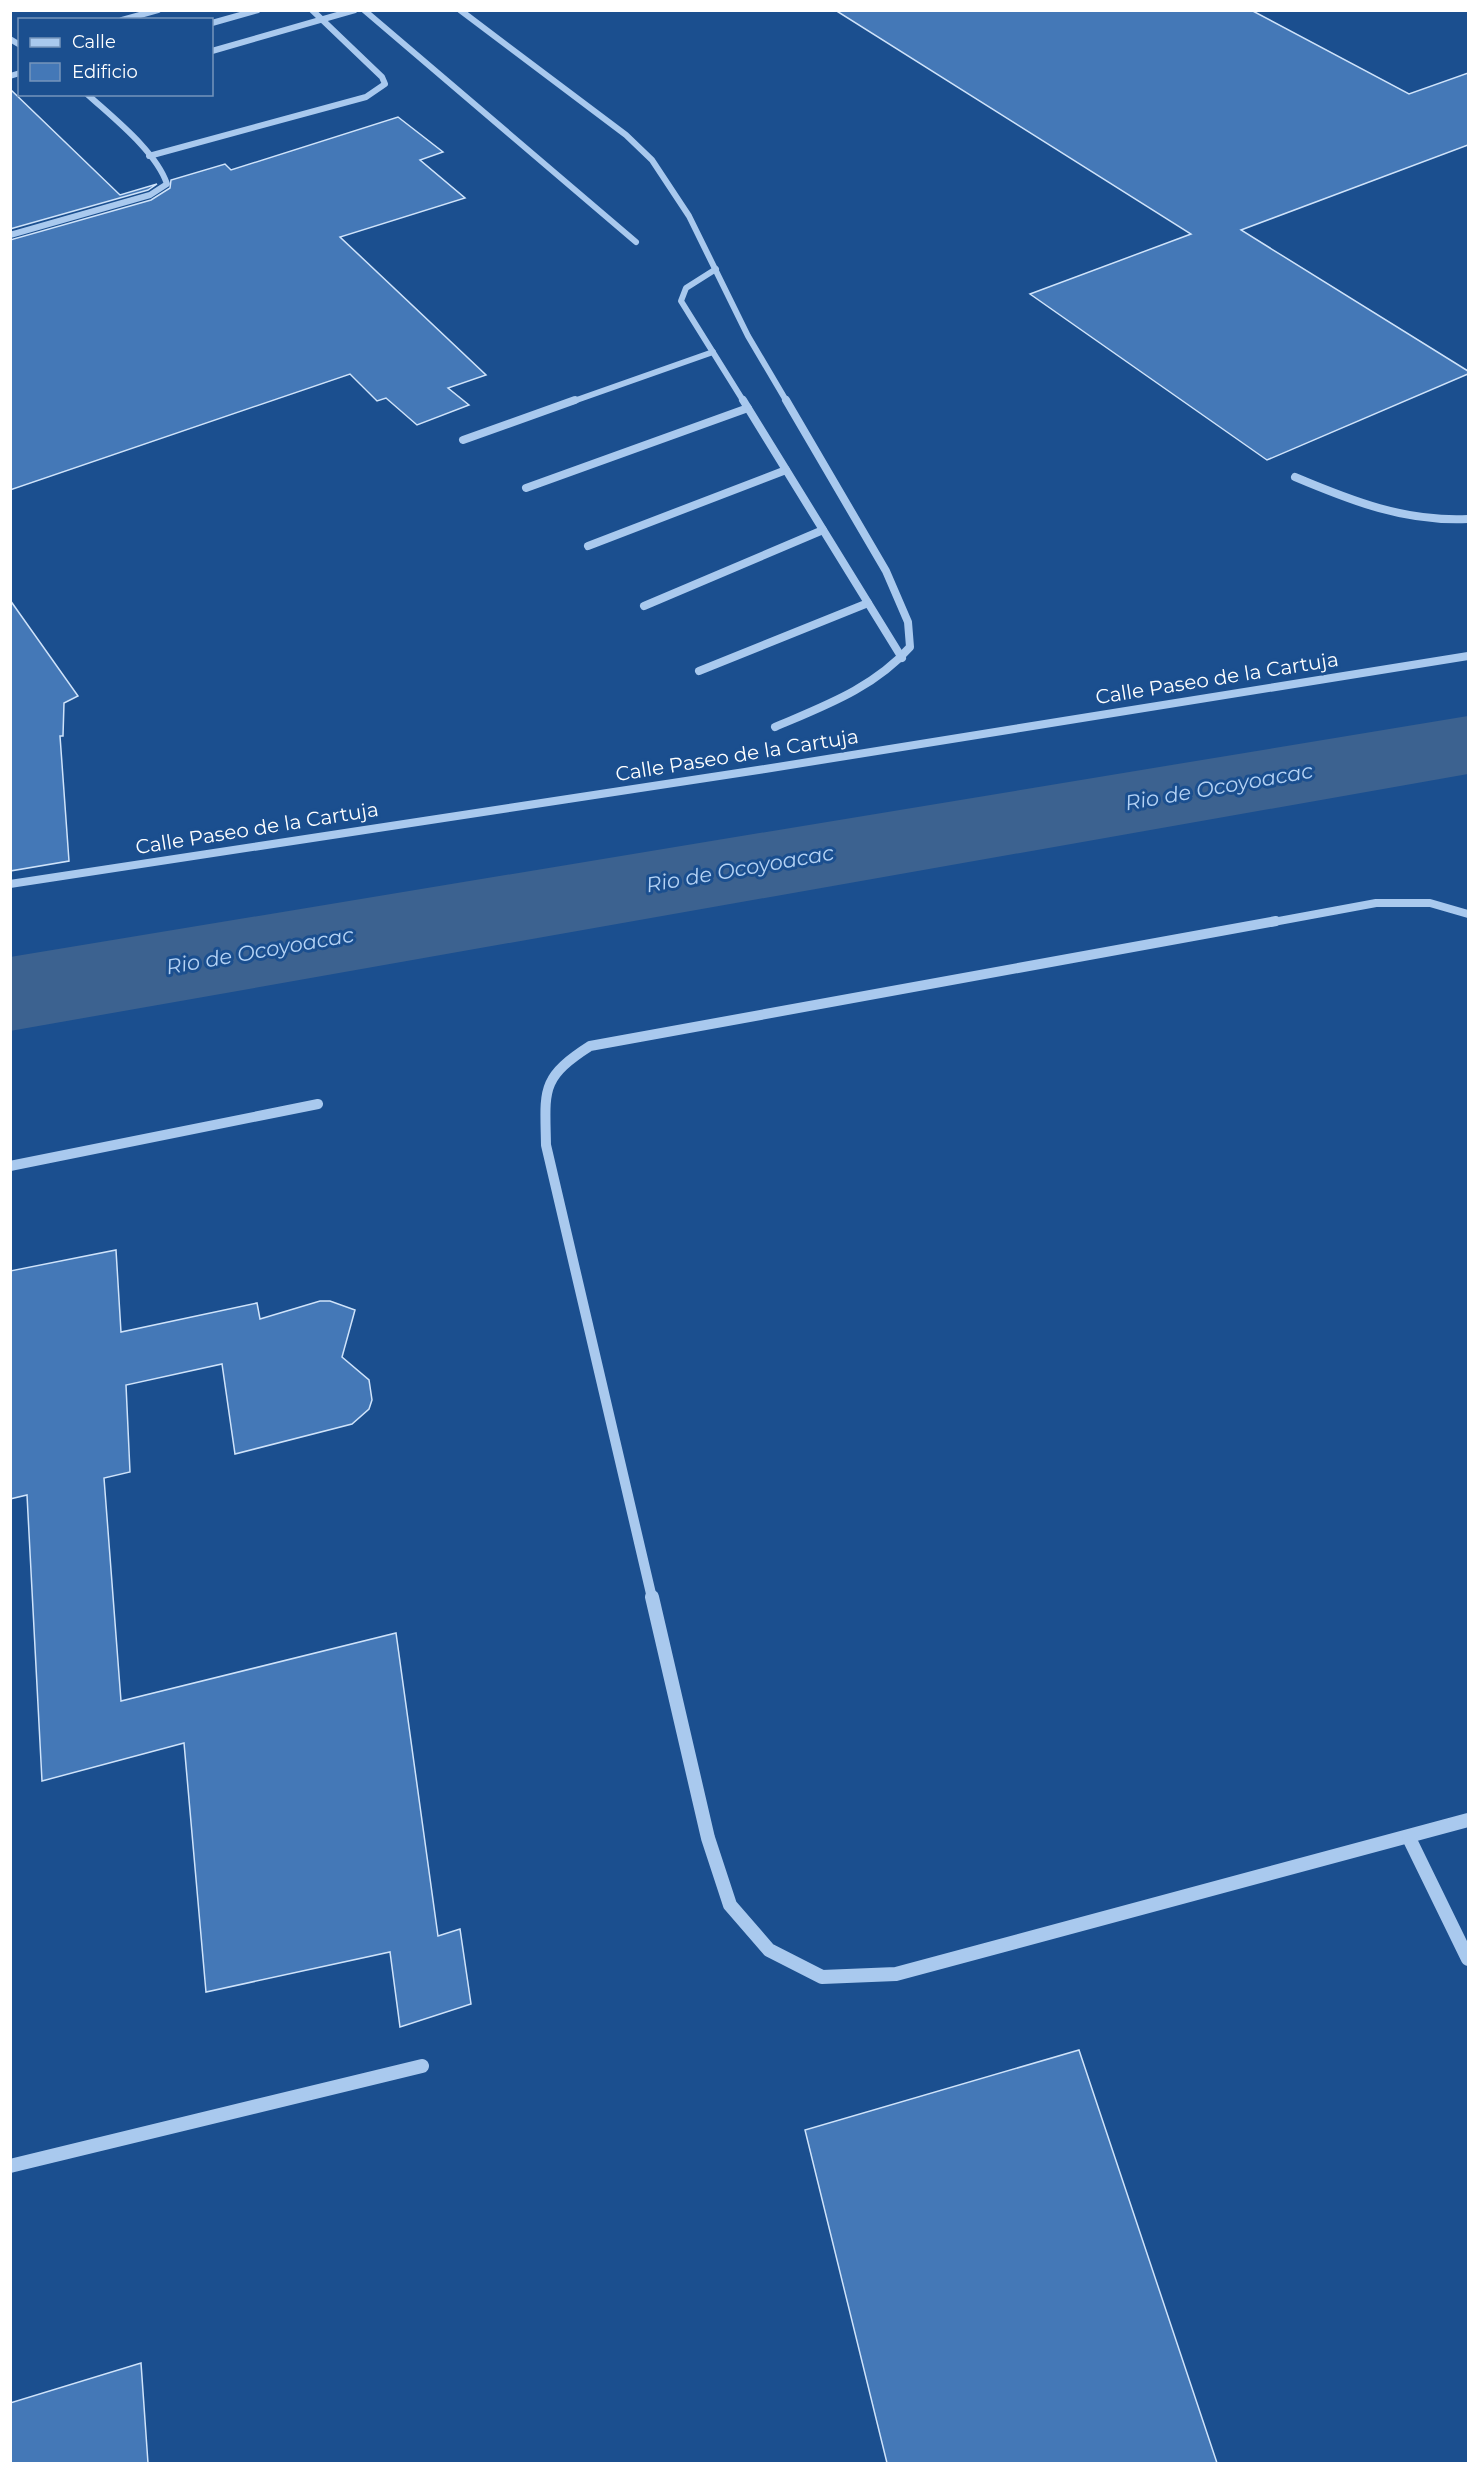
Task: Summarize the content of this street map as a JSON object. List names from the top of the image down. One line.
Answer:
{"streets":{"street":["Calle Paseo de la Cartuja"]},"water":["Rio de Ocoyoacac"],"legend":["Calle","Edificio"]}
